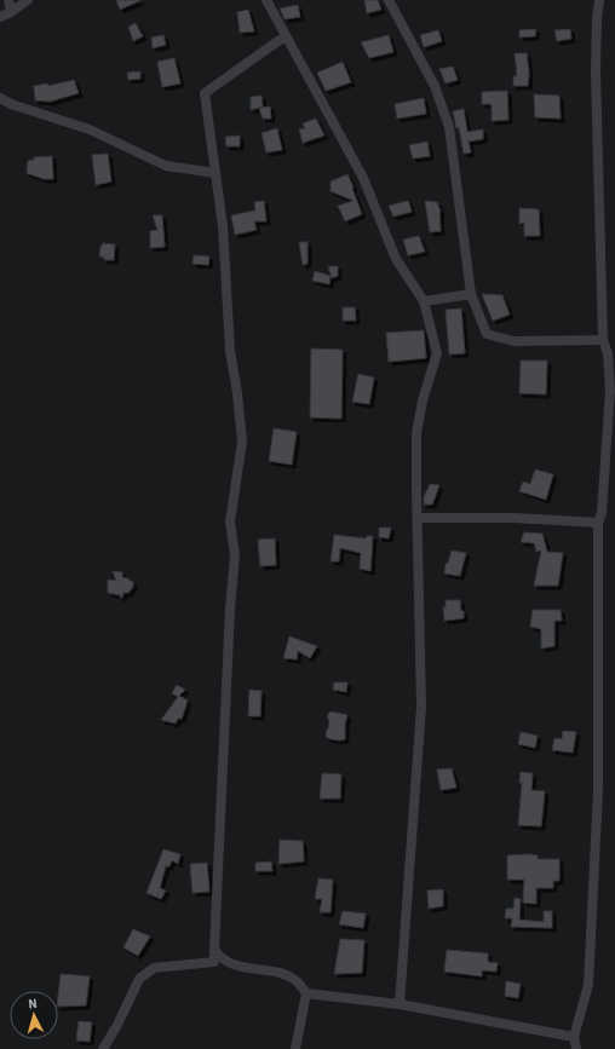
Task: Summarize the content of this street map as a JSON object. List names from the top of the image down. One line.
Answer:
{"north":"top"}
